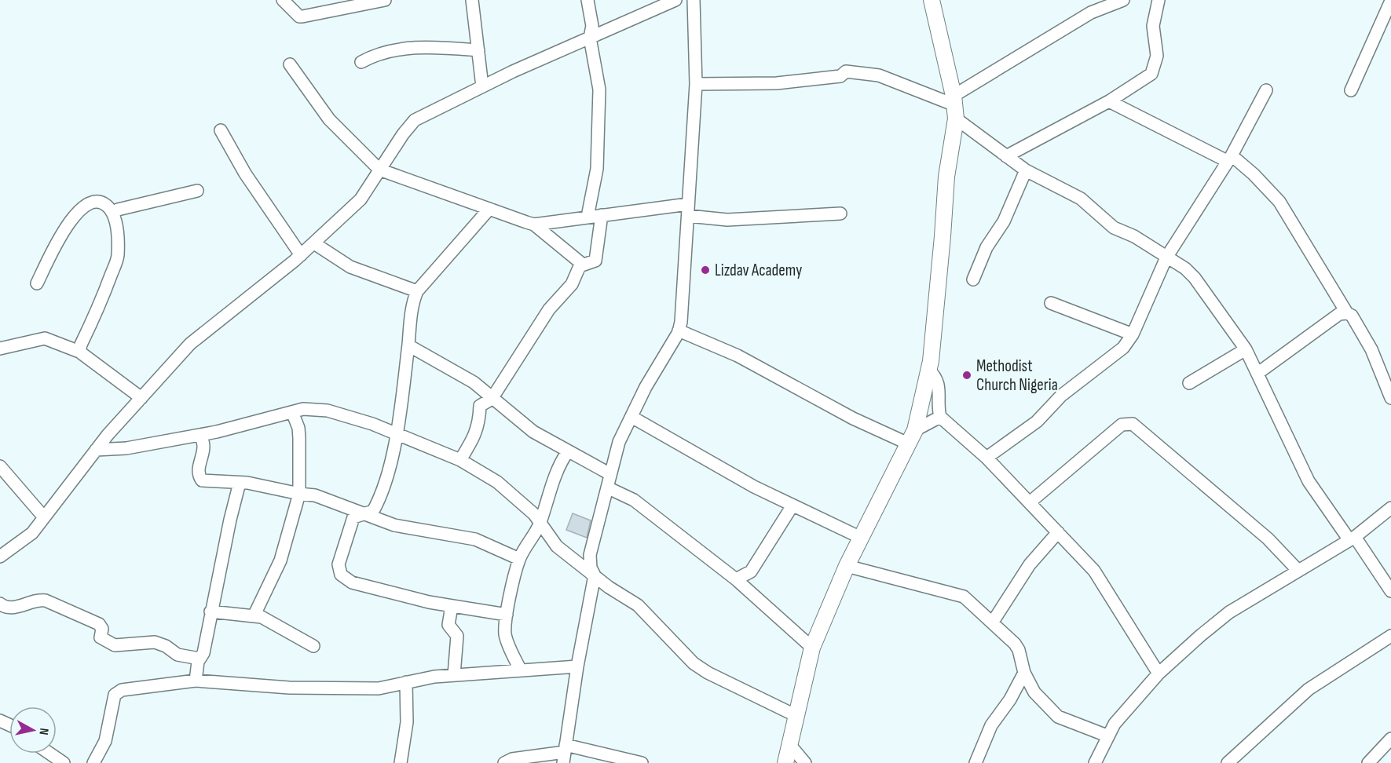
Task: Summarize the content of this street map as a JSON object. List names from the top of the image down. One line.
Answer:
{"places":["Lizdav Academy","Methodist Church Nigeria"],"north":"right"}
